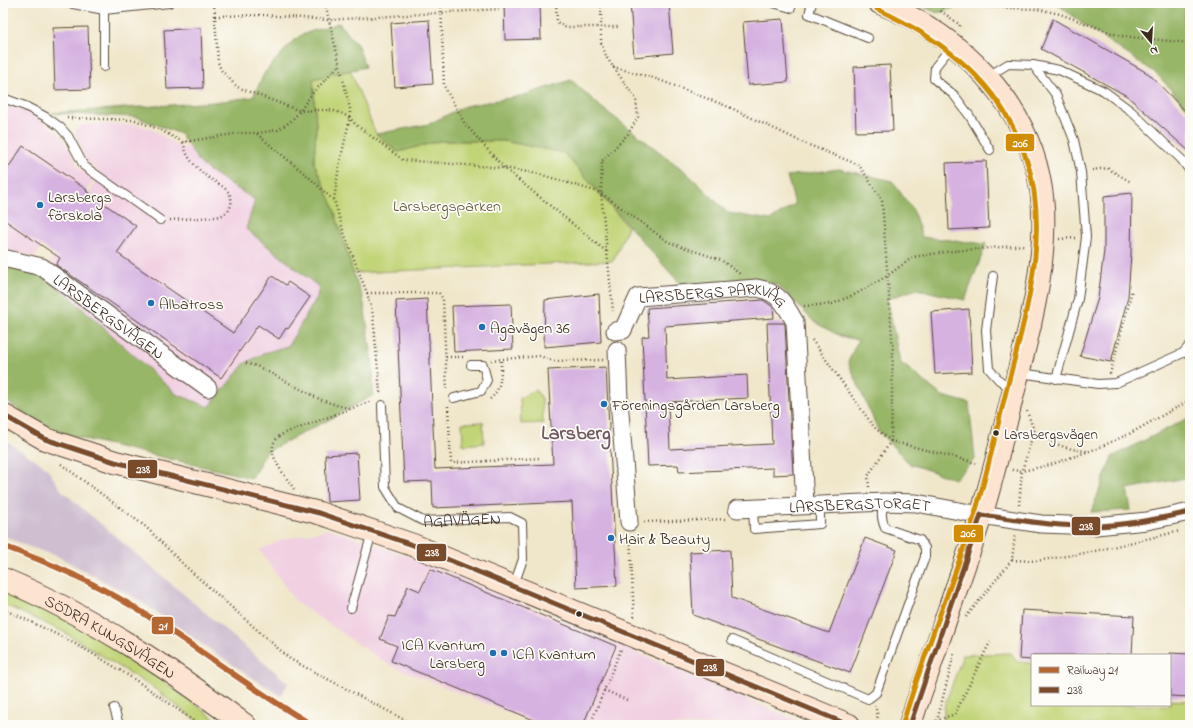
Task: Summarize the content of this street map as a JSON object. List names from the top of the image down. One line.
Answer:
{"streets":{"street":["LARSBERGS PARKVÄG","LARSBERGSVÄGEN","LARSBERGSTORGET","AGAVÄGEN","SÖDRA KUNGSVÄGEN"]},"crossings":[["LARSBERGS PARKVÄG","LARSBERGSTORGET"]],"districts":["Larsberg"],"parks":["Larsbergsparken"],"places":["Larsbergs förskola","Albatross","Agavägen 36","Föreningsgården Larsberg","Larsbergsvägen","Hair & Beauty","ICA Kvantum Larsberg","ICA Kvantum"],"lines":["transit line 206","transit line 238","rail line 21"],"legend":["Railway 21","238"],"north":"bottom"}
